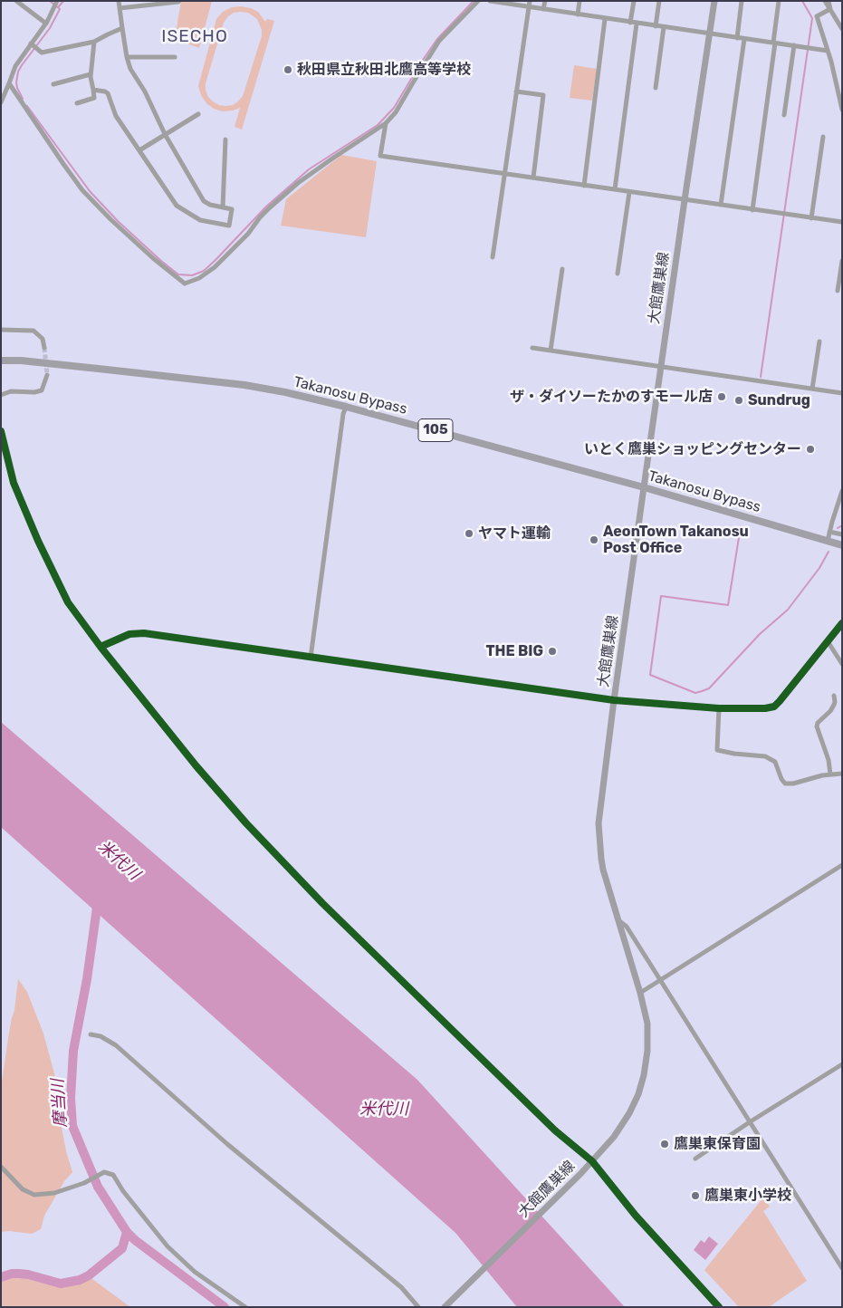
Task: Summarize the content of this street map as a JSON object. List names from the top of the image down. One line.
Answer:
{"streets":{"highway":["Takanosu Bypass","105"],"main road":["大館鷹巣線"]},"crossings":[["大館鷹巣線","Takanosu Bypass"]],"districts":["ISECHO"],"water":["米代川","摩当川"],"places":["秋田県立秋田北鷹高等学校","ザ・ダイソーたかのすモール店","Sundrug","いとく鷹巣ショッピングセンター","ヤマト運輸","AeonTown Takanosu Post Office","THE BIG","鷹巣東保育園","鷹巣東小学校"]}
